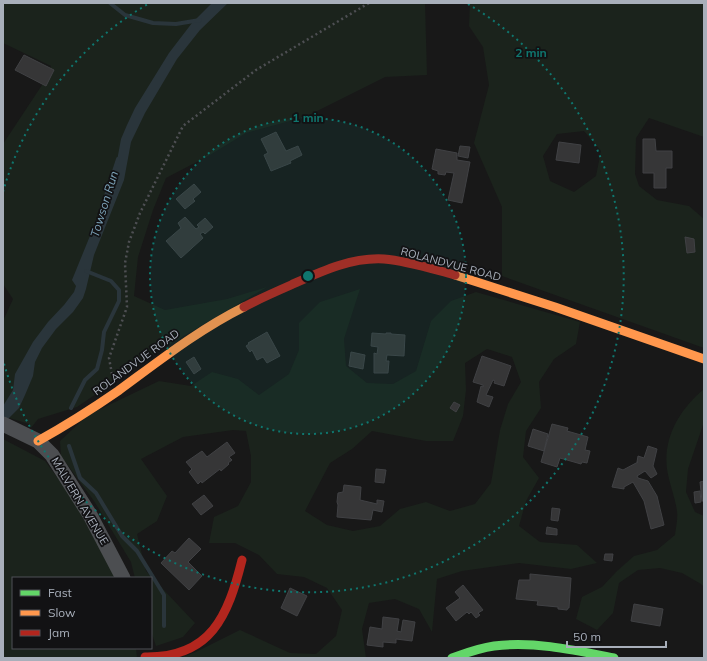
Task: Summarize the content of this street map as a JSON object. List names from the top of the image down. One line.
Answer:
{"streets":{"street":["ROLANDVUE ROAD","MALVERN AVENUE"]},"crossings":[["ROLANDVUE ROAD","MALVERN AVENUE"]],"water":["Towson Run"],"legend":["Fast","Slow","Jam"],"scale_bar":"50 m","rings":["2 min","1 min"]}
